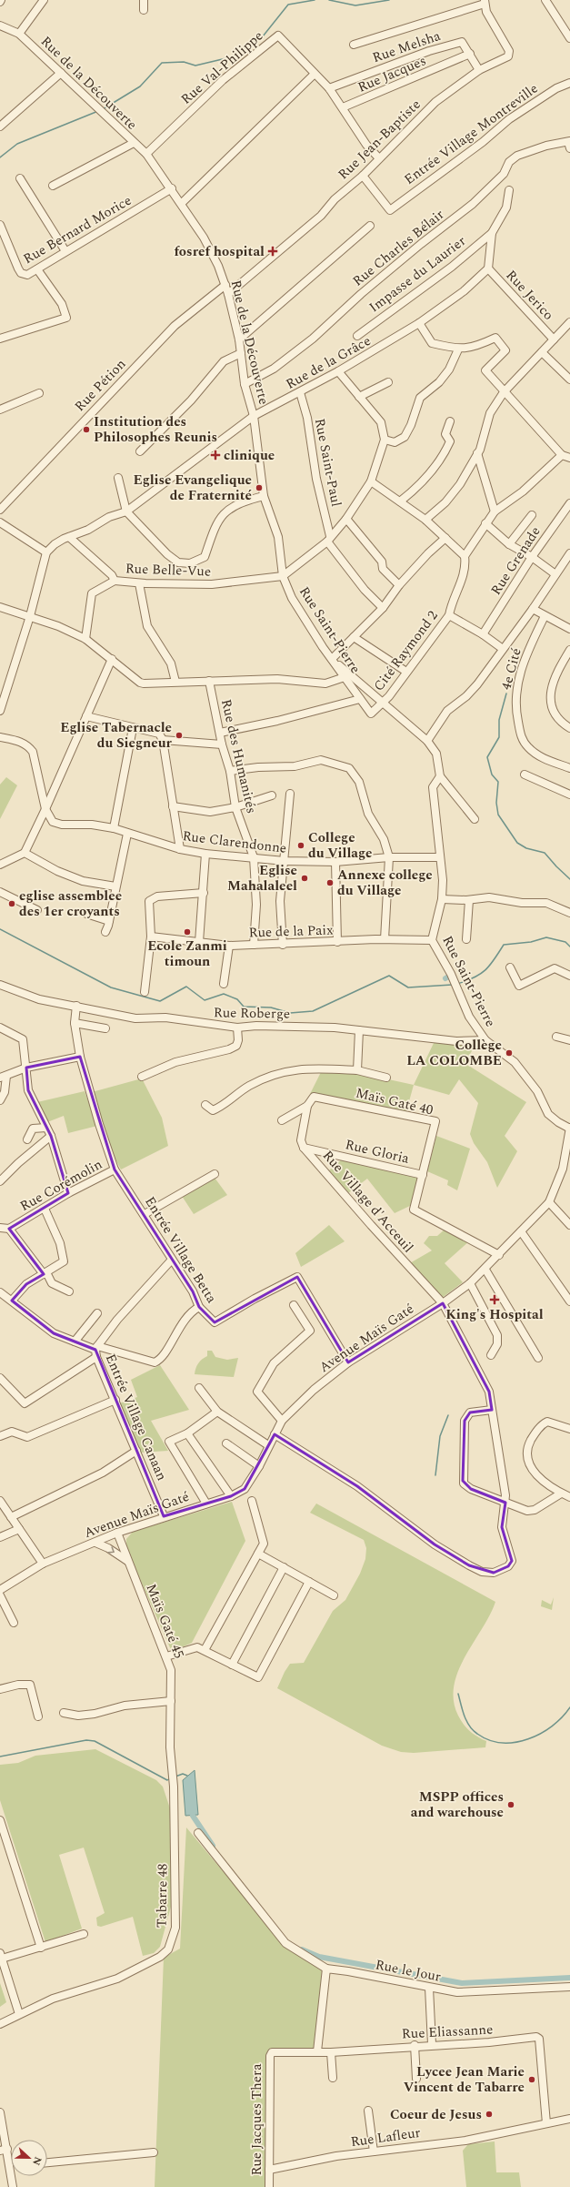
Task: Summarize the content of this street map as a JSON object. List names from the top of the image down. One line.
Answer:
{"streets":{"street":["Rue Melsha","Rue Val-Philippe","Rue Jacques","Rue de la Découverte","Entrée Village Montreville","Rue Jean-Baptiste","Rue Bernard Morice","Rue Charles Bélair","Impasse du Laurier","Rue Jerico","Rue de la Grâce","Rue Pétion","Rue Saint-Paul","Rue Grenade","Rue Belle-Vue","Rue Saint-Pierre","Cité Raymond 2","4e Cité","Rue des Humanités","Rue Clarendonne","Rue de la Paix","Rue Roberge","Maïs Gaté 40","Rue Gloria","Rue Corémolin","Rue Village d'Acceuil","Entrée Village Betta","Avenue Maïs Gaté","Entrée Village Canaan","Maïs Gaté 45","Tabarre 48","Rue le Jour","Rue Eliassanne","Rue Jacques Thera","Rue Lafleur"]},"crossings":[["Rue Melsha","Rue Val-Philippe"],["Rue Melsha","Rue Jacques"],["Rue Melsha","Rue Jean-Baptiste"],["Rue Val-Philippe","Rue Jacques"],["Rue Val-Philippe","Rue de la Découverte"],["Rue Val-Philippe","Rue Jean-Baptiste"],["Rue de la Découverte","Rue Jean-Baptiste"],["Rue de la Découverte","Rue Bernard Morice"],["Rue de la Découverte","Rue Charles Bélair"],["Rue de la Découverte","Rue de la Grâce"],["Rue de la Découverte","Rue Pétion"],["Rue de la Découverte","Rue Belle-Vue"],["Rue de la Découverte","Rue Saint-Pierre"],["Entrée Village Montreville","Rue Jean-Baptiste"],["Rue Jerico","Rue de la Grâce"],["Rue de la Grâce","Rue Saint-Paul"],["Rue de la Grâce","Rue Belle-Vue"],["Rue Belle-Vue","Rue Saint-Pierre"],["Rue Saint-Pierre","Cité Raymond 2"],["Rue Saint-Pierre","Rue Clarendonne"],["Rue Saint-Pierre","Rue de la Paix"],["Rue Saint-Pierre","Rue Roberge"],["Rue Saint-Pierre","Avenue Maïs Gaté"],["Rue des Humanités","Rue Clarendonne"],["Rue des Humanités","Rue de la Paix"],["Rue Roberge","Entrée Village Betta"],["Maïs Gaté 40","Rue Gloria"],["Maïs Gaté 40","Rue Village d'Acceuil"],["Maïs Gaté 40","Avenue Maïs Gaté"],["Rue Gloria","Rue Village d'Acceuil"],["Rue Corémolin","Entrée Village Betta"],["Rue Village d'Acceuil","Avenue Maïs Gaté"],["Entrée Village Betta","Avenue Maïs Gaté"],["Avenue Maïs Gaté","Entrée Village Canaan"],["Avenue Maïs Gaté","Maïs Gaté 45"],["Maïs Gaté 45","Tabarre 48"],["Rue Eliassanne","Rue Jacques Thera"],["Rue Eliassanne","Rue Lafleur"],["Rue Jacques Thera","Rue Lafleur"]],"places":{"health":["fosref hospital","clinique","King's Hospital"],"other":["Institution des Philosophes Reunis","Eglise Evangelique de Fraternité","Eglise Tabernacle du Siegneur","College du Village","Eglise Mahalaleel","Annexe college du Village","eglise assemblee des 1er croyants","Ecole Zanmi timoun","Collège LA COLOMBE","MSPP offices and warehouse","Lycee Jean Marie Vincent de Tabarre","Coeur de Jesus"]},"north":"right"}
